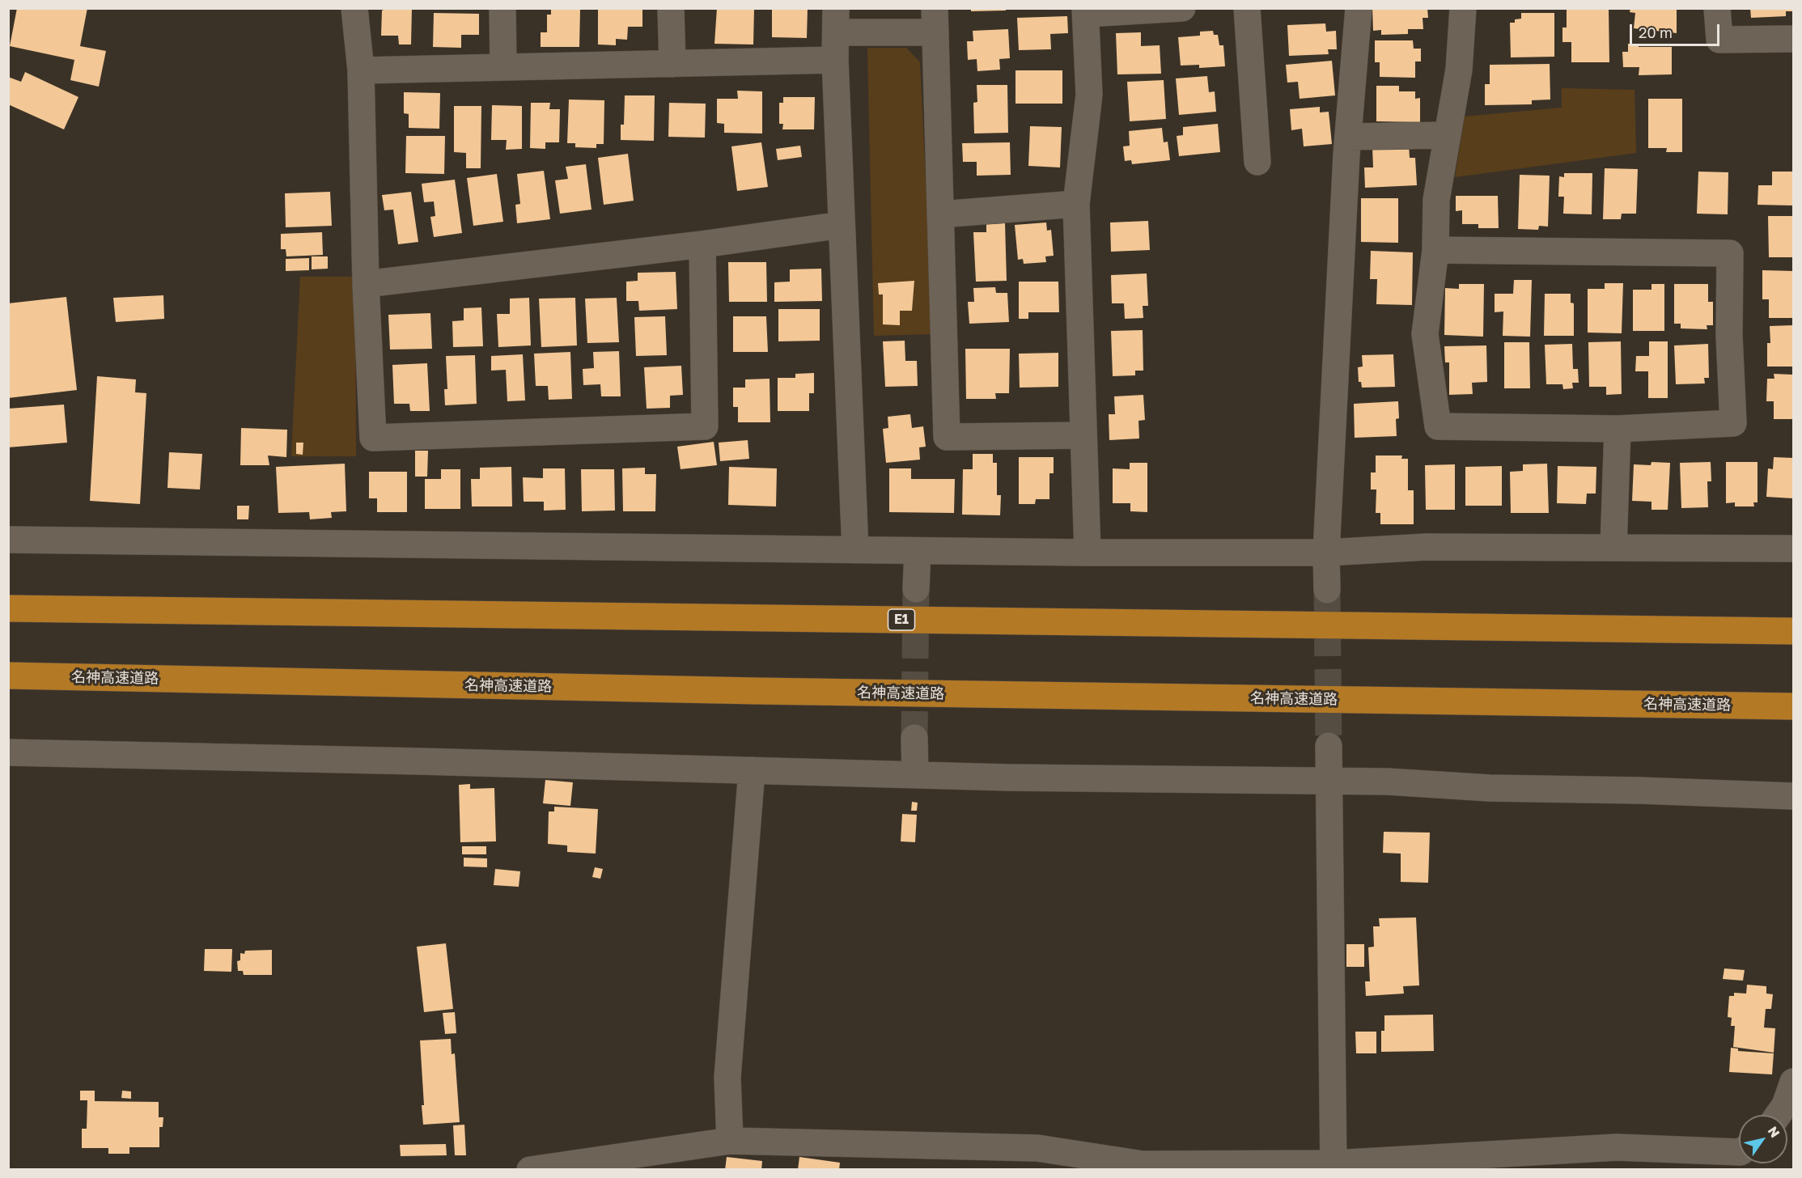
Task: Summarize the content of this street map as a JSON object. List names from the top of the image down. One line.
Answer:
{"streets":{"highway":["E1","名神高速道路"]},"scale_bar":"20 m","north":"top right"}
